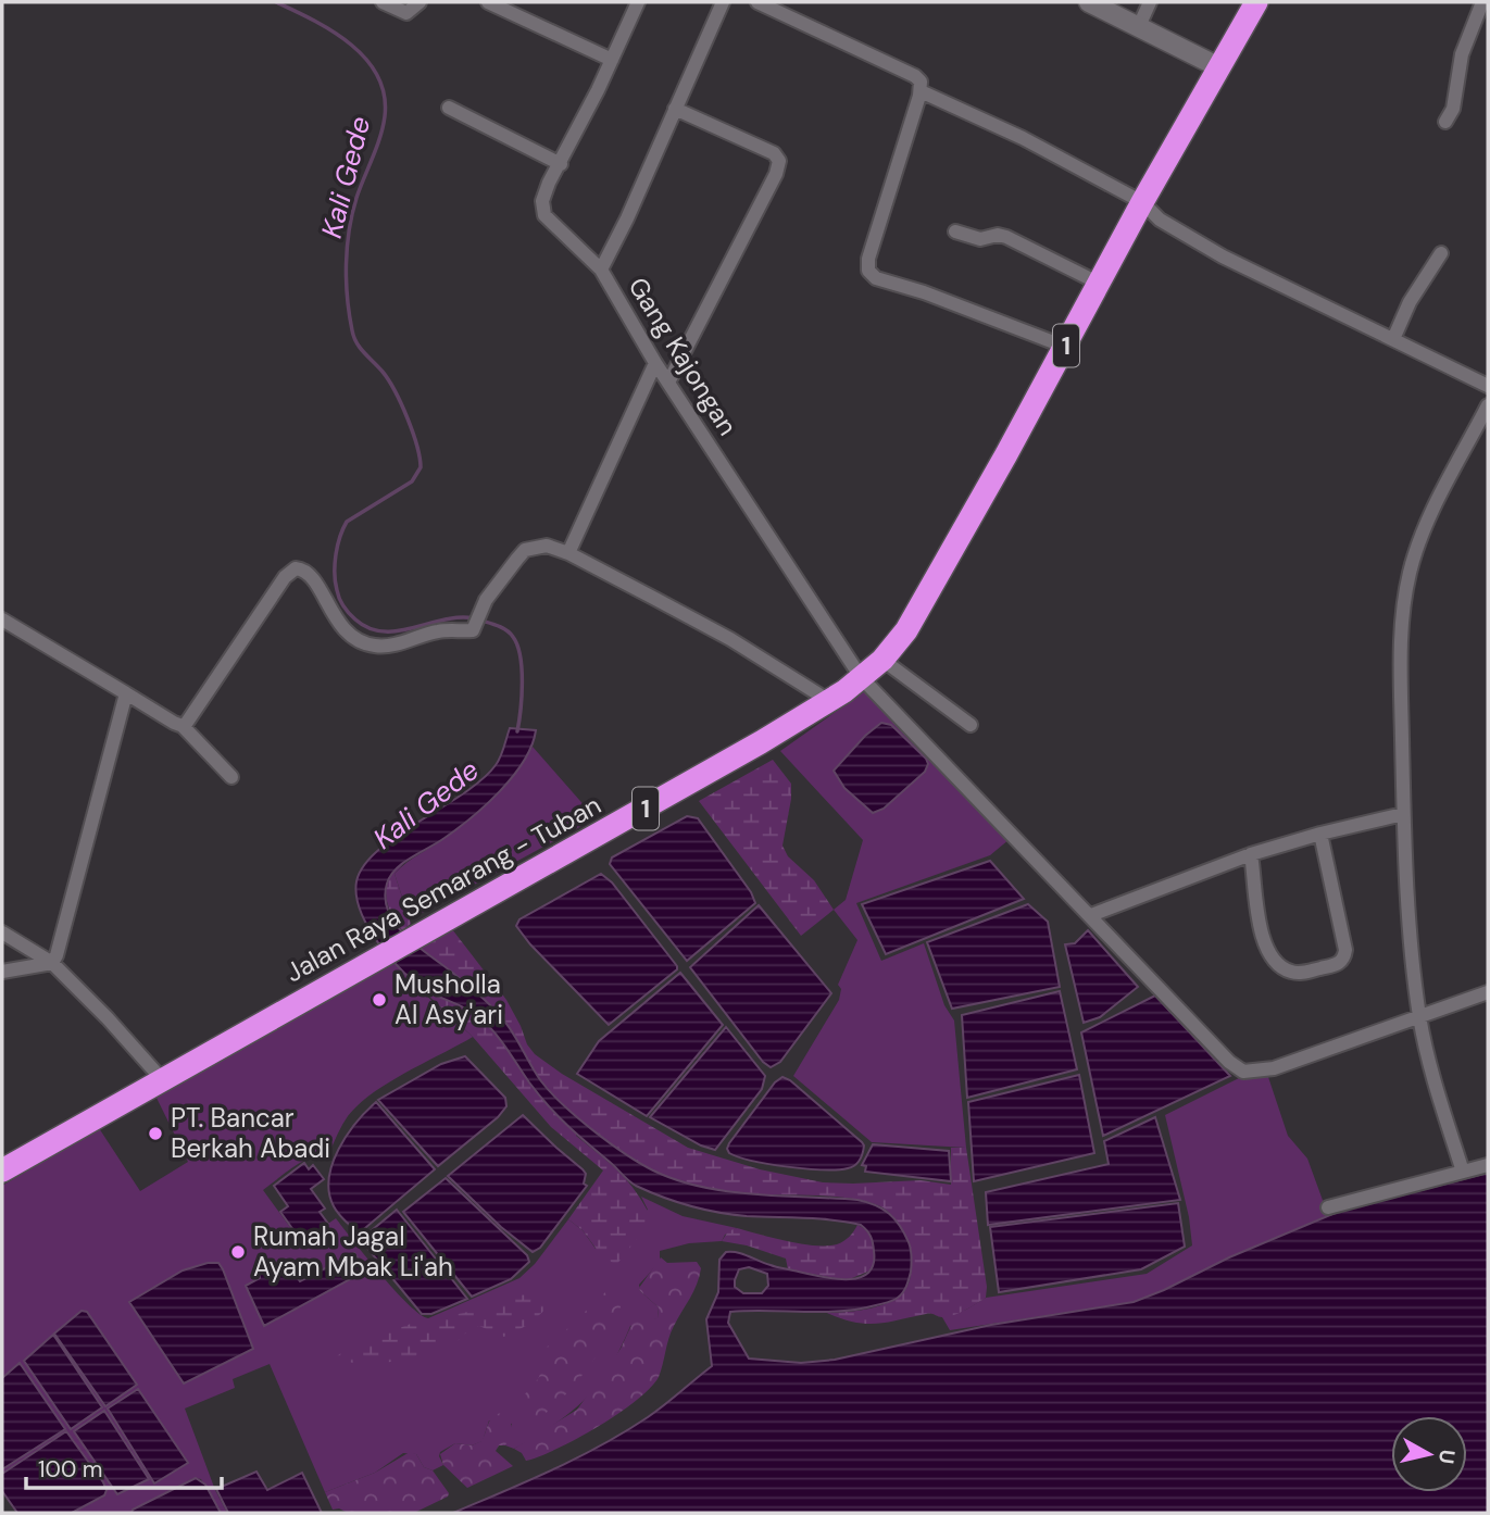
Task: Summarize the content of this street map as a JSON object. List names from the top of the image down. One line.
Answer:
{"streets":{"highway":["1","Jalan Raya Semarang - Tuban"],"street":["Gang Kajongan"]},"crossings":[["Gang Kajongan","Jalan Raya Semarang - Tuban"]],"water":["Kali Gede"],"places":["Musholla Al Asy'ari","PT. Bancar Berkah Abadi","Rumah Jagal Ayam Mbak Li'ah"],"scale_bar":"100 m","north":"right"}
